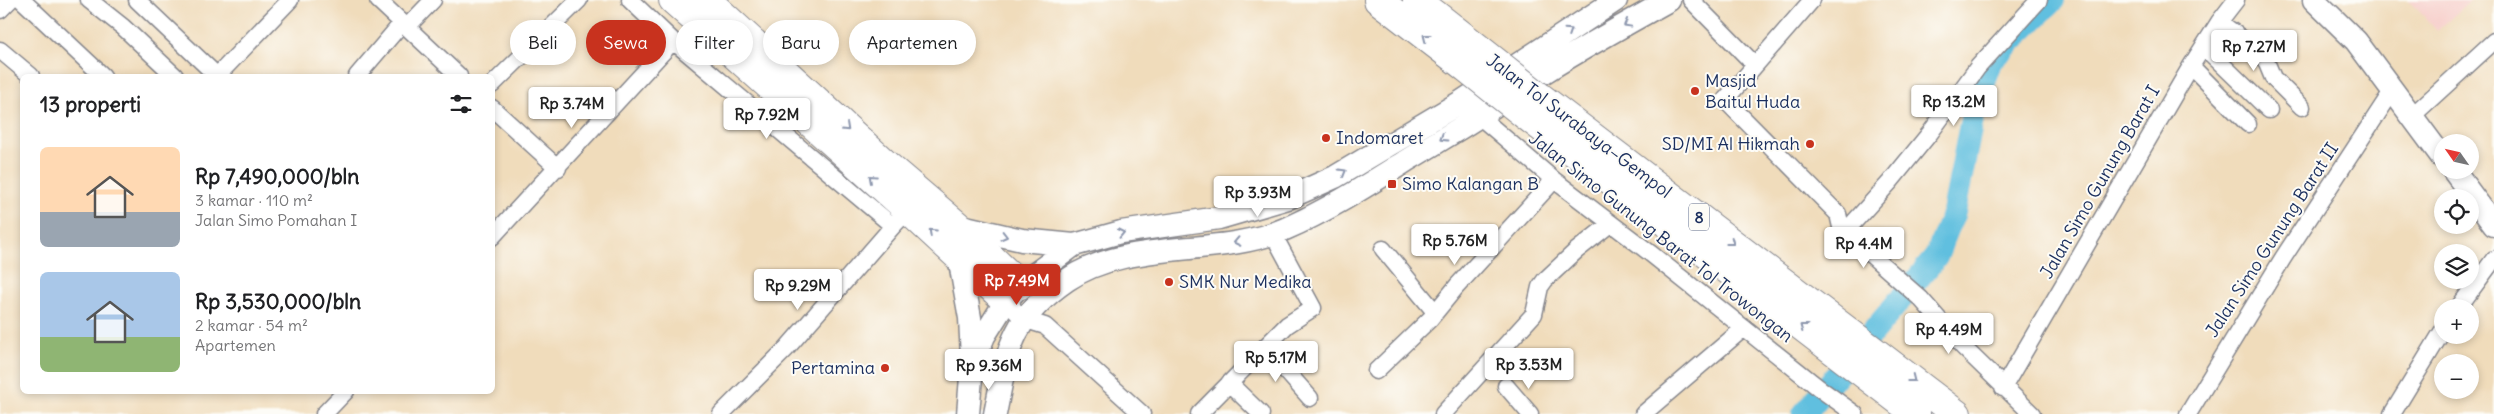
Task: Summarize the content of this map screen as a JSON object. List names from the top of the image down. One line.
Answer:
{"streets":{"highway":["Jalan Tol Surabaya–Gempol","8"],"street":["Jalan Simo Gunung Barat I","Jalan Simo Gunung Barat Tol Trowongan","Jalan Simo Gunung Barat II"]},"places":{"other":["Masjid Baitul Huda","Indomaret","SD/MI Al Hikmah","SMK Nur Medika","Pertamina"],"transit":["Simo Kalangan B"]},"north":"top left","page":{"chip":["Beli","Sewa","Filter","Baru","Apartemen"],"price":["Rp 7.27M","Rp 13.2M","Rp 3.74M","Rp 7.92M","Rp 3.93M","Rp 5.76M","Rp 4.4M","Rp 7.49M","Rp 9.29M","Rp 4.49M","Rp 5.17M","Rp 3.53M","Rp 9.36M"],"heading":"13 properti","map_buttons":["+","−"],"list":[{"name":"Rp 7,490,000/bln","note":"3 kamar · 110 m² · Jalan Simo Pomahan I"},{"name":"Rp 3,530,000/bln","note":"2 kamar · 54 m² · Apartemen"}]}}
